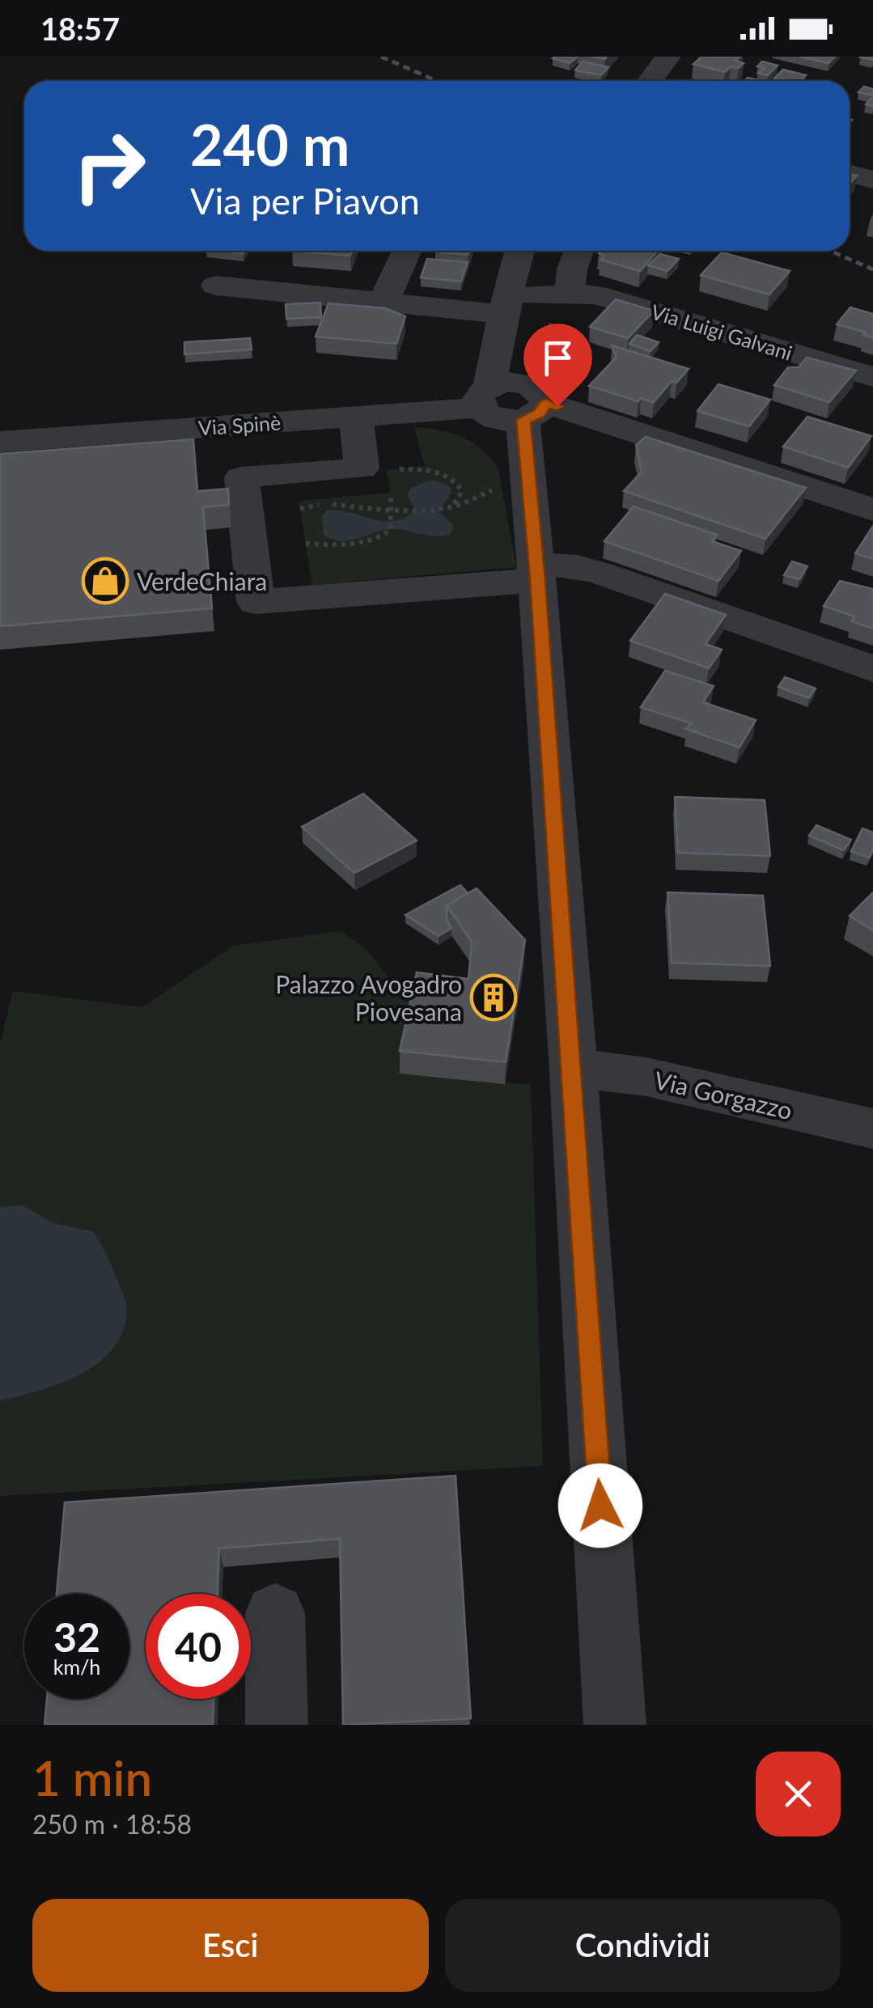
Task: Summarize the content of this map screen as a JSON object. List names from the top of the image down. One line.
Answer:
{"streets":{"street":["Via Luigi Galvani","Via Spinè","Via Gorgazzo"]},"places":{"shop":["VerdeChiara"],"building":["Palazzo Avogadro Piovesana"]},"page":{"status":"18:57","turn":["240 m","Via per Piavon"],"speed":"32 km/h","limit":"40","heading":["1 min","250 m · 18:58"],"buttons":["Esci","Condividi"]}}
